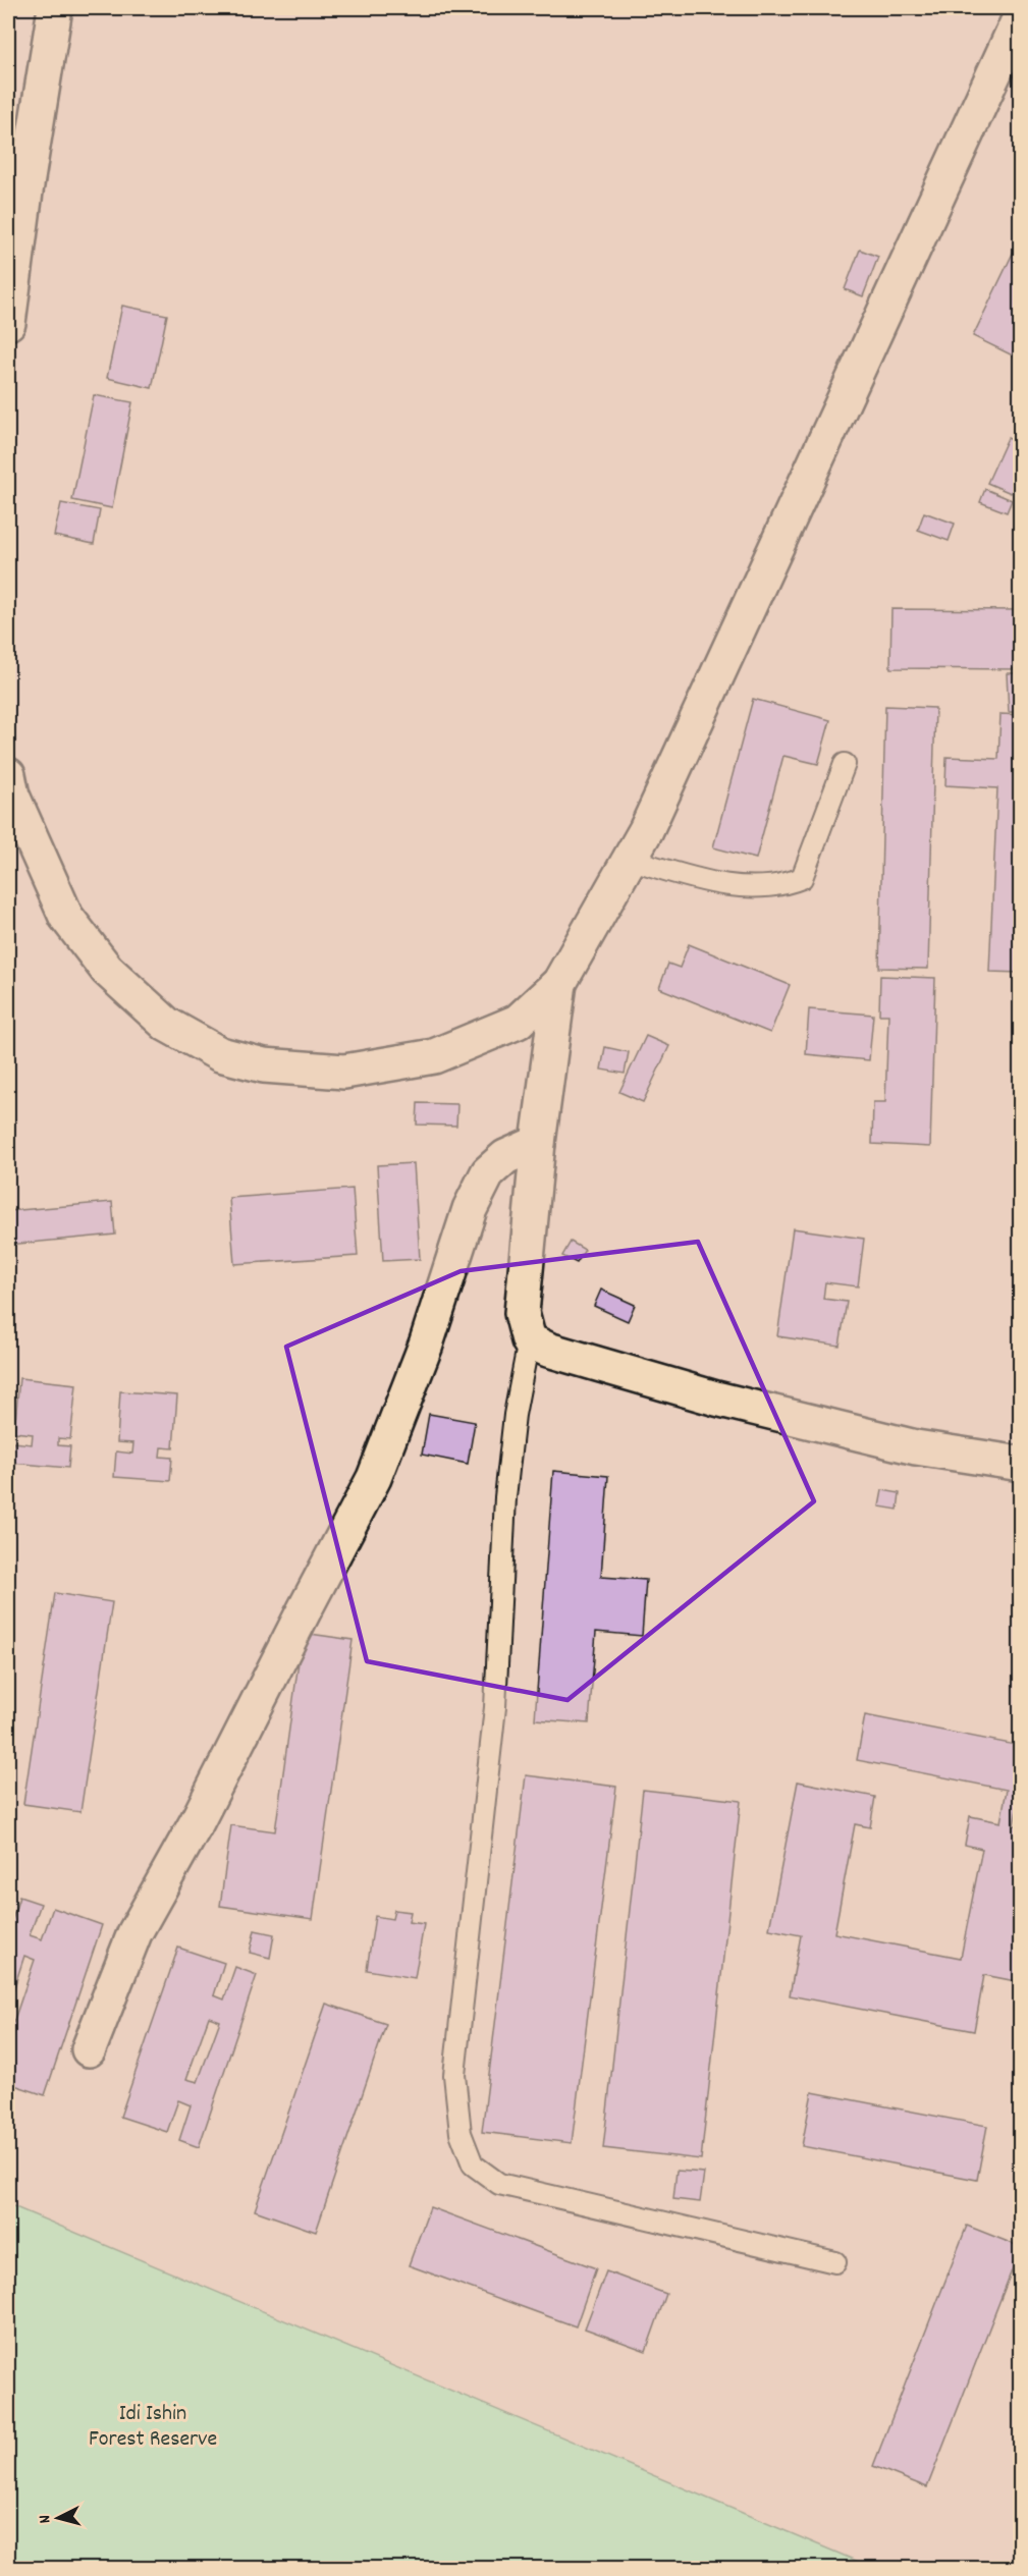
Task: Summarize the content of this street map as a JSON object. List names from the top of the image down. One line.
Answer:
{"parks":["Idi Ishin Forest Reserve"],"north":"left"}
